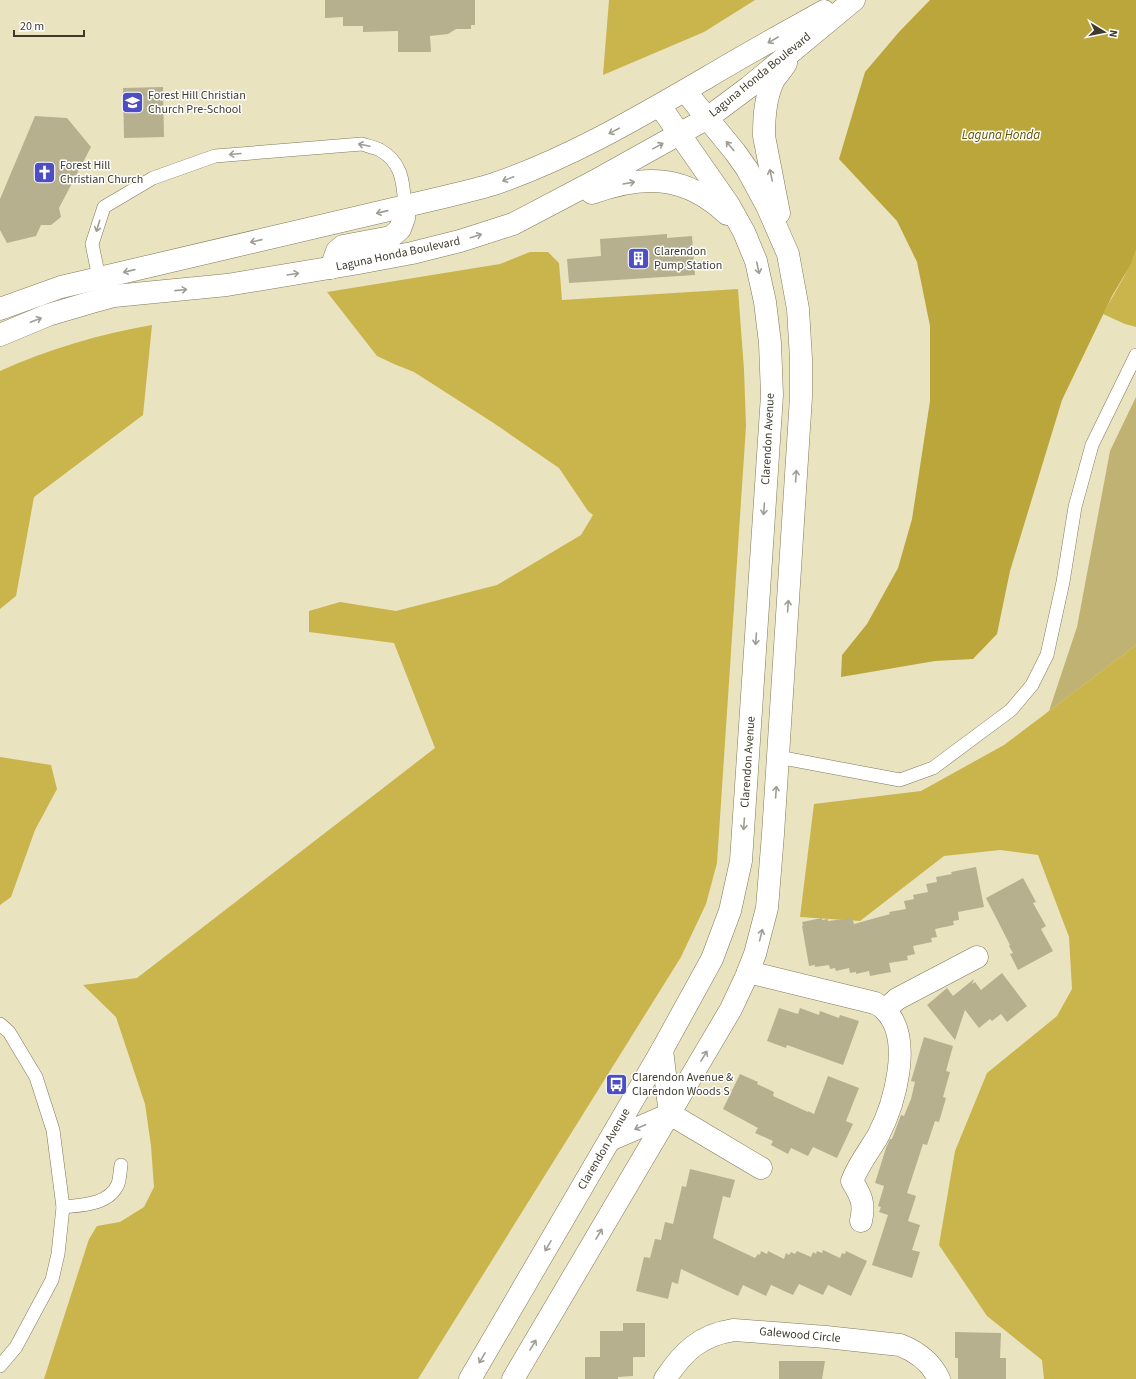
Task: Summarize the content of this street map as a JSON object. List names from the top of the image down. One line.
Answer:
{"streets":{"main road":["Laguna Honda Boulevard","Clarendon Avenue","Galewood Circle"]},"crossings":[["Laguna Honda Boulevard","Clarendon Avenue"]],"water":["Laguna Honda"],"places":{"school or university":["Forest Hill Christian Church Pre-School"],"church":["Forest Hill Christian Church"],"building":["Clarendon Pump Station"],"bus stop":["Clarendon Avenue & Clarendon Woods S"]},"scale_bar":"20 m","north":"right"}
